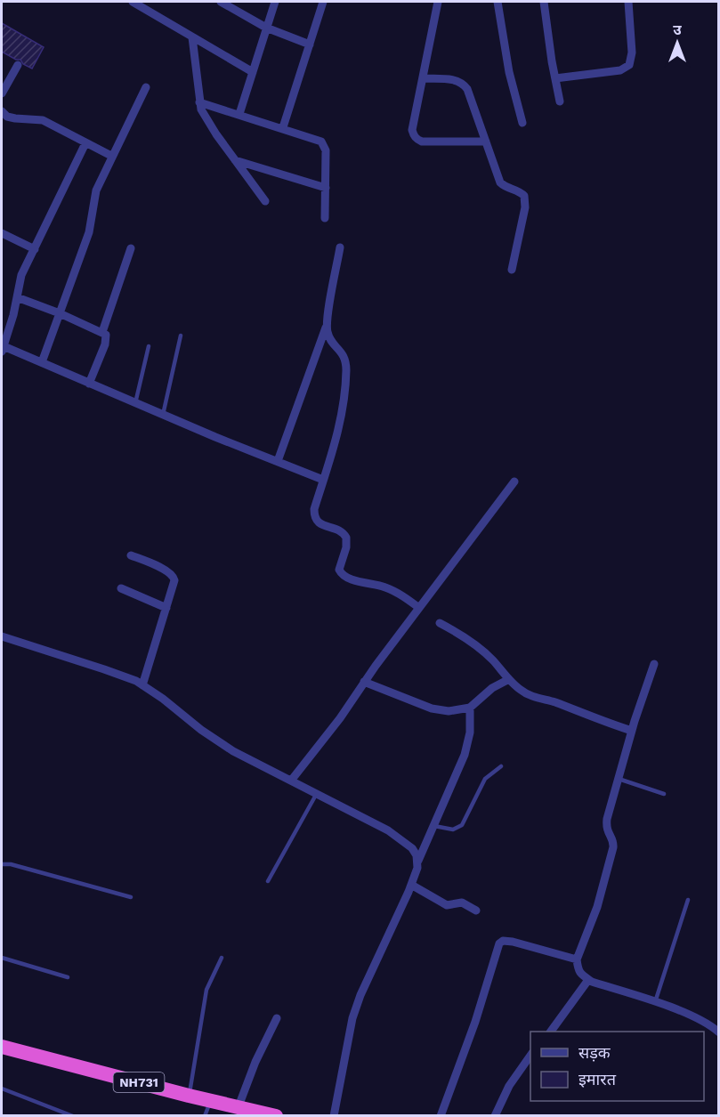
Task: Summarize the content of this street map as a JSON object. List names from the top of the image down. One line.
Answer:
{"streets":{"highway":["NH731"]},"legend":["सड़क","इमारत"],"north":"top"}
